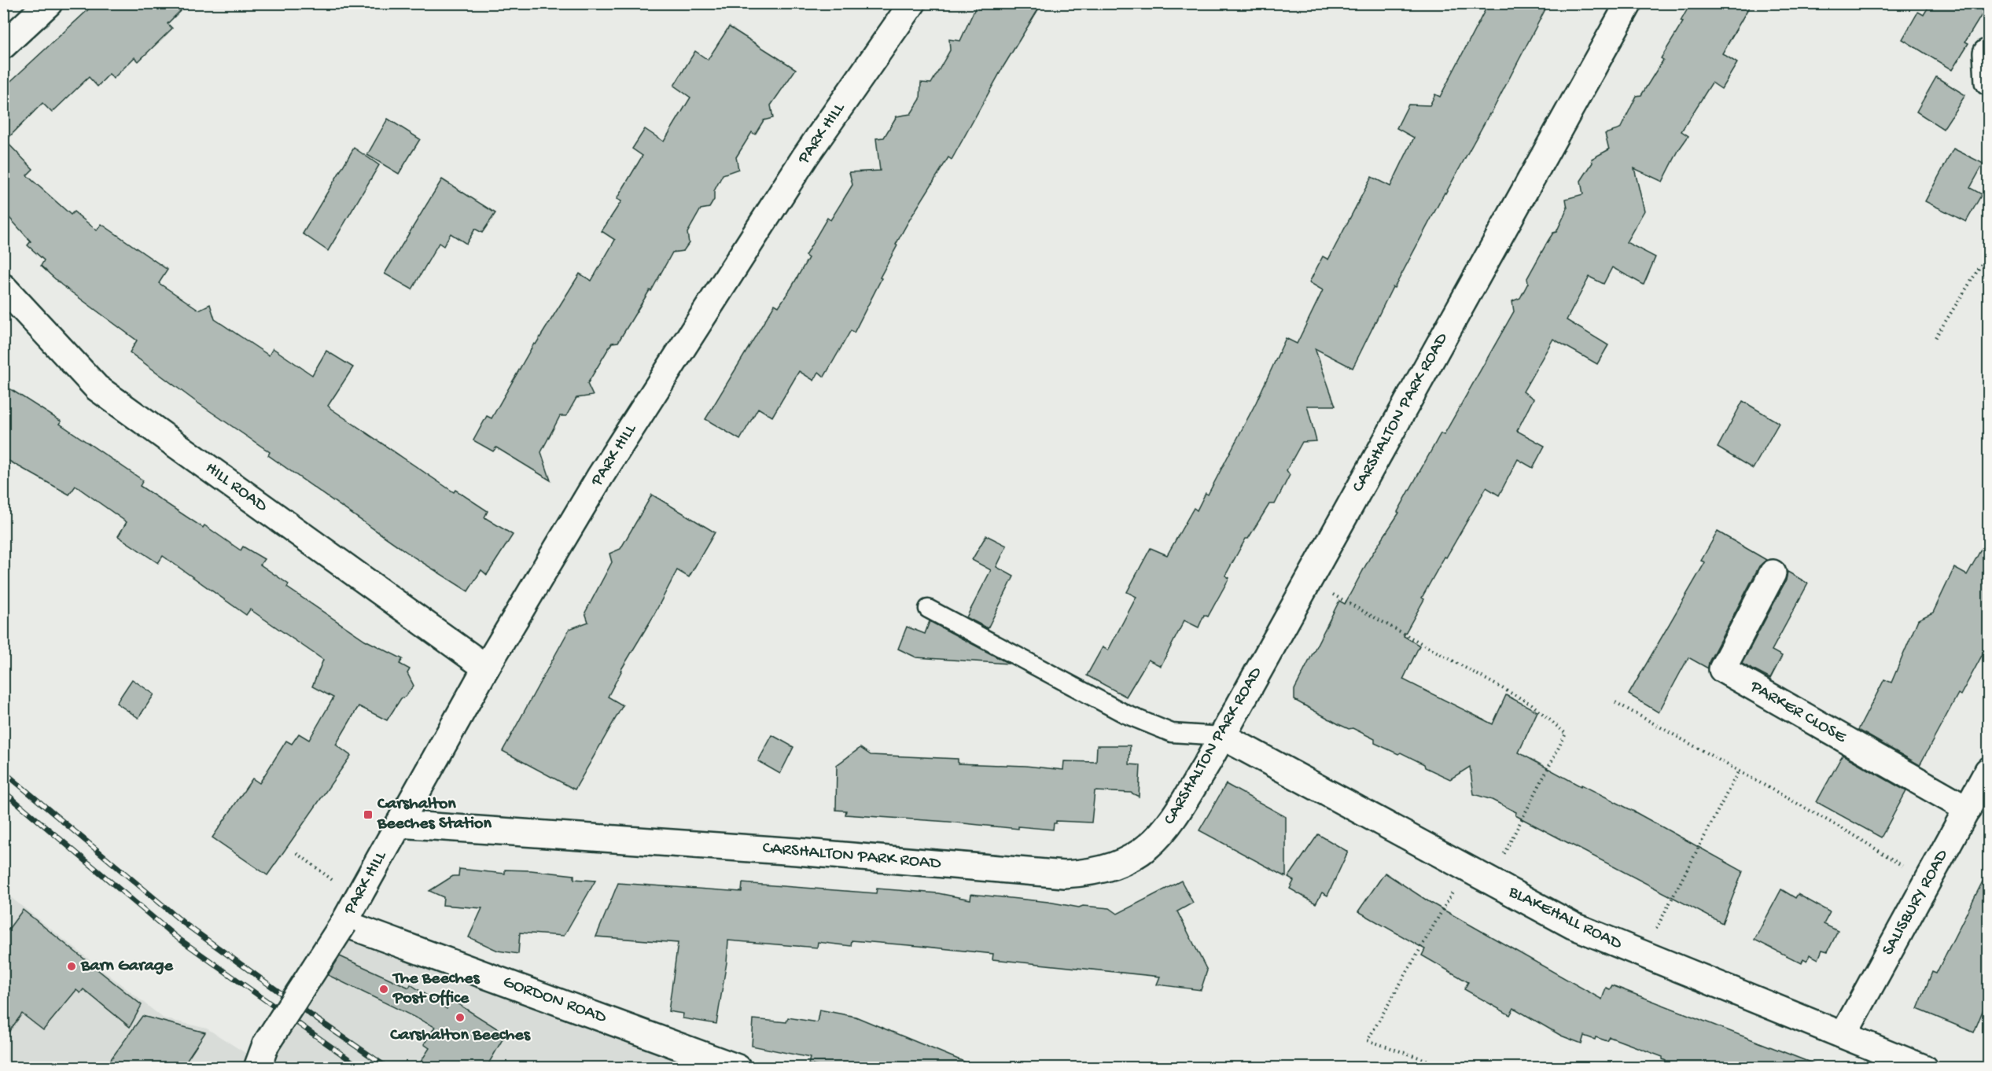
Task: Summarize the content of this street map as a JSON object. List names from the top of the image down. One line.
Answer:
{"streets":{"street":["PARK HILL","CARSHALTON PARK ROAD","HILL ROAD","PARKER CLOSE","SALISBURY ROAD","BLAKEHALL ROAD","GORDON ROAD"]},"crossings":[["PARK HILL","CARSHALTON PARK ROAD"],["PARK HILL","HILL ROAD"],["PARK HILL","GORDON ROAD"],["CARSHALTON PARK ROAD","BLAKEHALL ROAD"],["PARKER CLOSE","SALISBURY ROAD"],["SALISBURY ROAD","BLAKEHALL ROAD"]],"places":{"transit":["Carshalton Beeches Station"],"other":["Barn Garage","The Beeches Post Office","Carshalton Beeches"]}}
